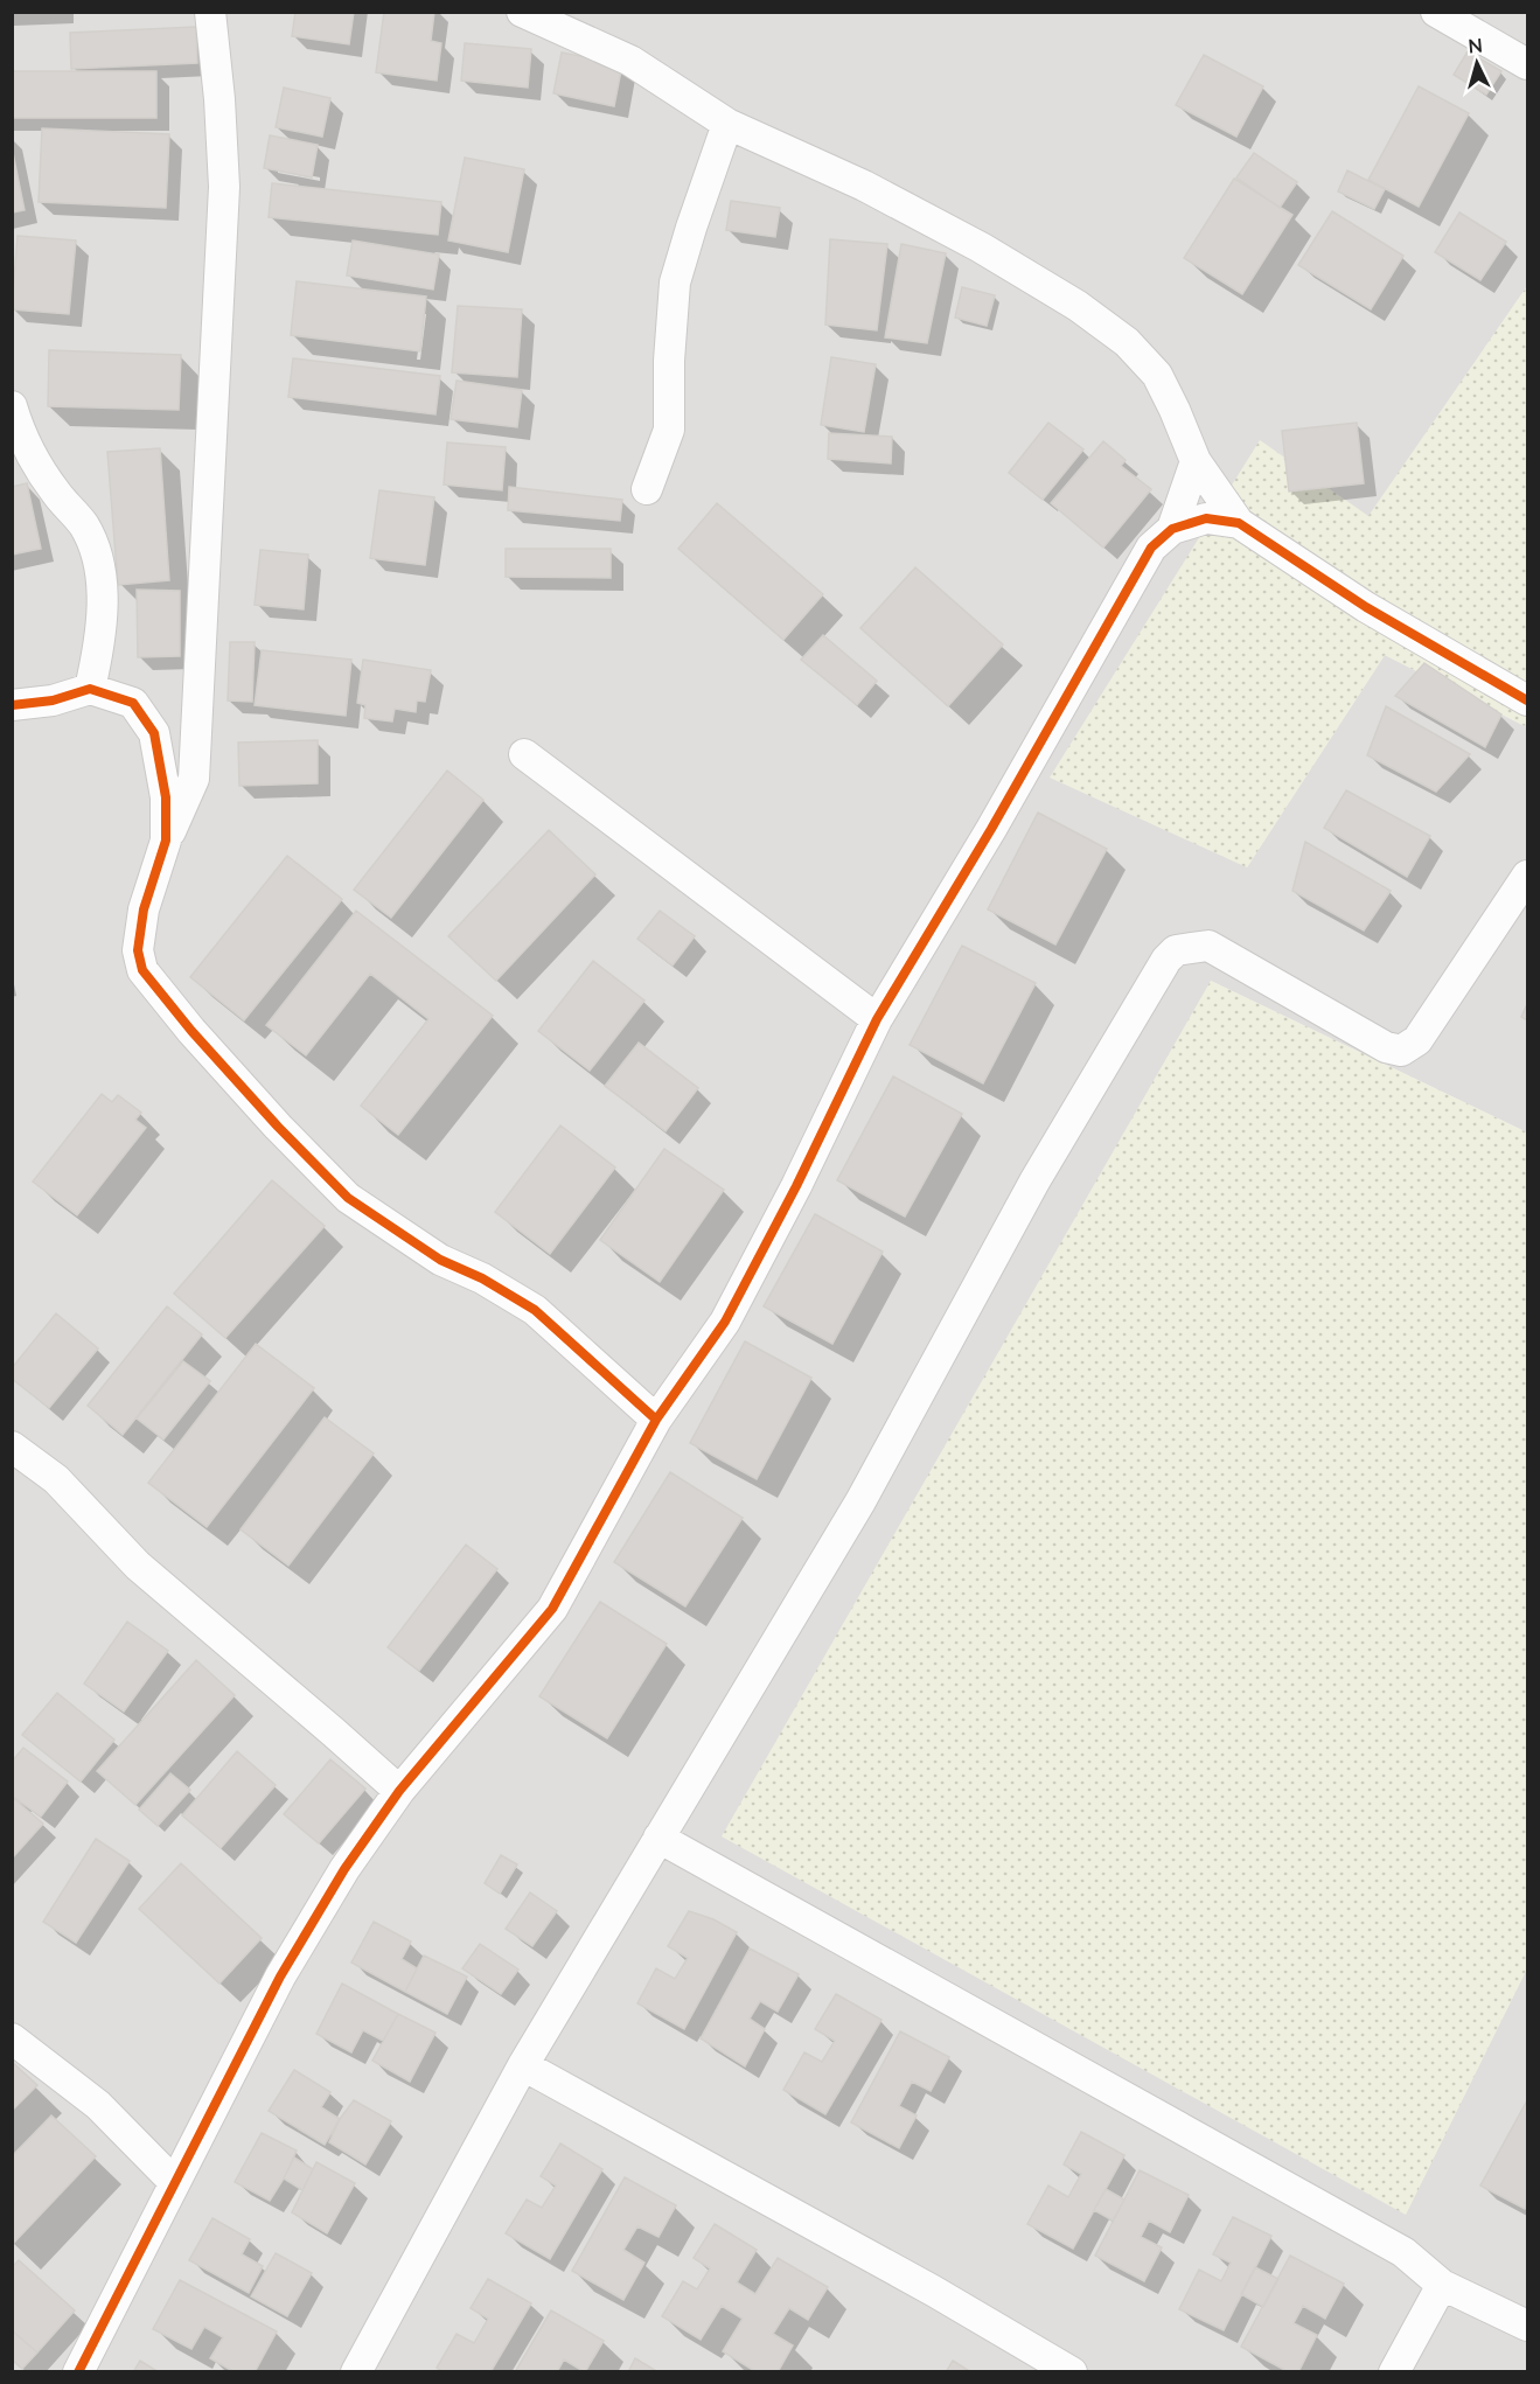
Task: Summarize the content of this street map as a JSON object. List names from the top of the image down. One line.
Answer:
{"north":"top"}
